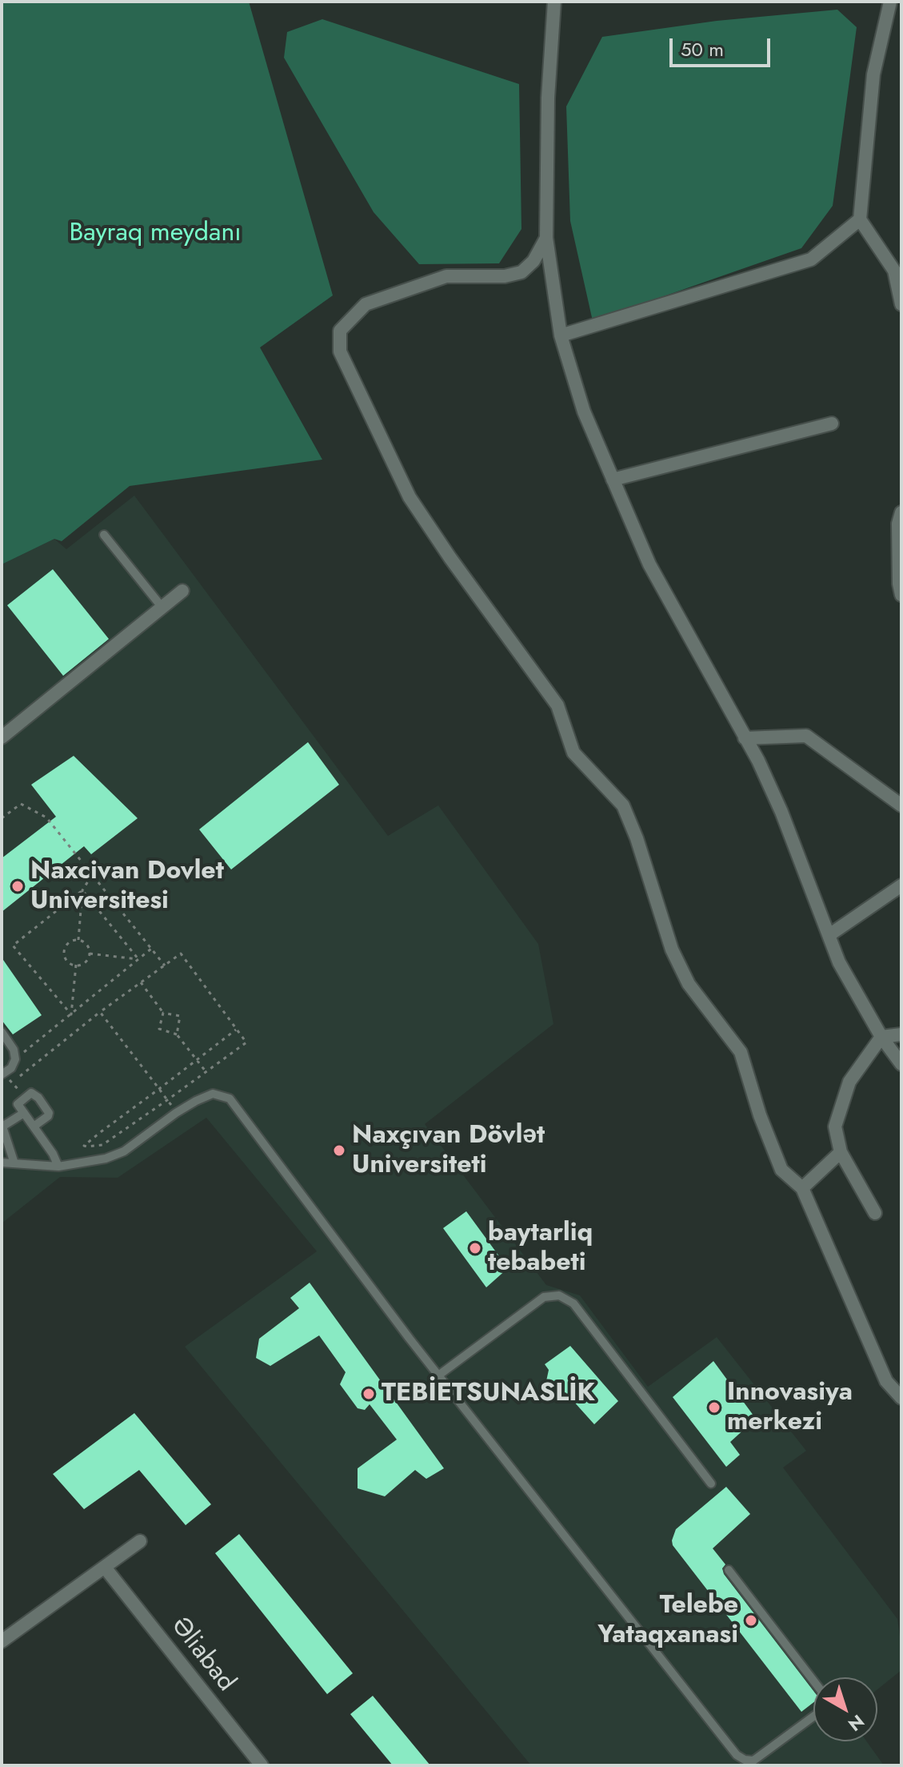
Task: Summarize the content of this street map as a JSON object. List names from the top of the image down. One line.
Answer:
{"streets":{"street":["Əliabad"]},"parks":["Bayraq meydanı"],"places":["Naxcivan Dovlet Universitesi","Naxçıvan Dövlət Universiteti","baytarliq tebabeti","TEBİETSUNASLİK","Innovasiya merkezi","Telebe Yataqxanasi"],"scale_bar":"50 m","north":"bottom right"}
